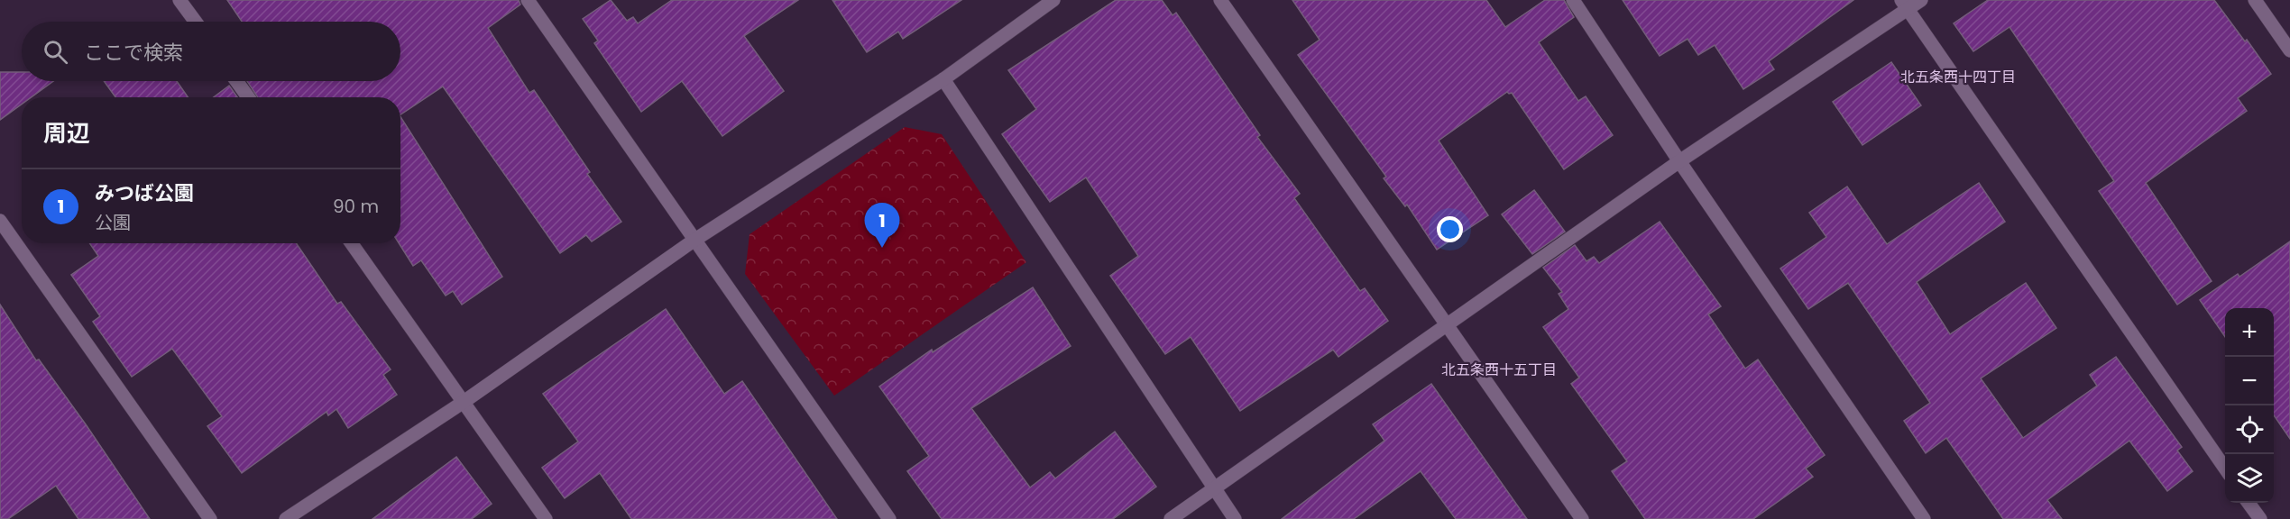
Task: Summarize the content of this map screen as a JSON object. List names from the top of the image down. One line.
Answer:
{"districts":["北五条西十四丁目","北五条西十五丁目"],"page":{"search":"ここで検索","heading":"周辺","list":[{"mark":"1","name":"みつば公園","note":"公園","value":"90 m"}],"pins":"1","map_buttons":["+","−"]}}
